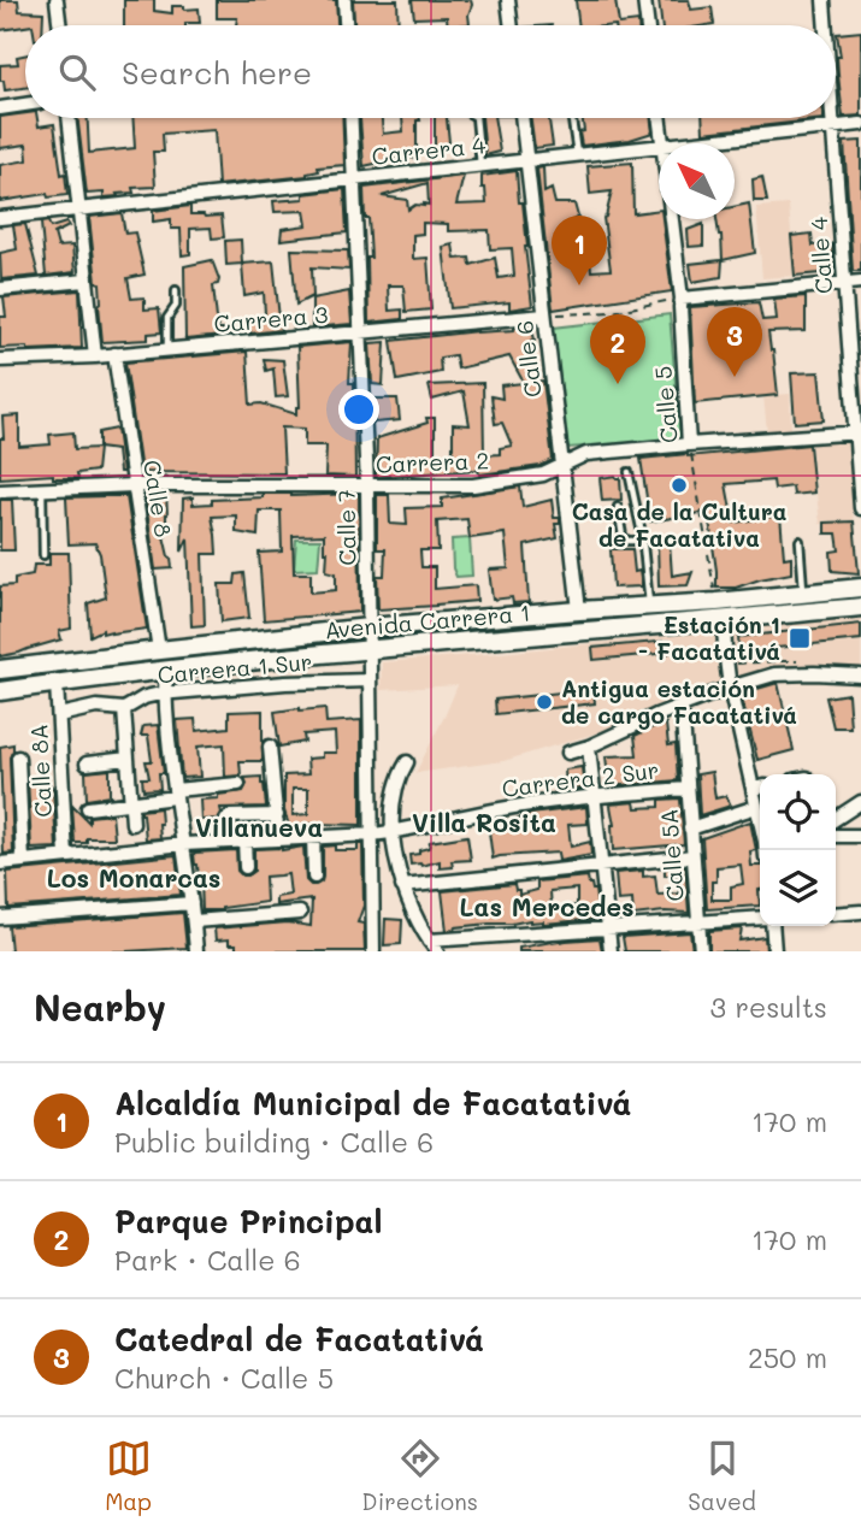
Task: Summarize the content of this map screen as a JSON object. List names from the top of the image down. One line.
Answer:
{"streets":{"main road":["Avenida Carrera 1"],"street":["Carrera 4","Calle 4","Carrera 3","Calle 6","Calle 5","Carrera 2","Calle 8","Calle 7","Carrera 1 Sur","Calle 8A","Carrera 2 Sur","Calle 5A"]},"crossings":[["Carrera 4","Calle 4"],["Carrera 4","Calle 6"],["Carrera 4","Calle 7"],["Calle 4","Carrera 2"],["Carrera 3","Calle 6"],["Carrera 3","Calle 8"],["Carrera 3","Calle 7"],["Calle 6","Carrera 2"],["Calle 6","Avenida Carrera 1"],["Calle 5","Carrera 2"],["Calle 5","Avenida Carrera 1"],["Carrera 2","Calle 8"],["Carrera 2","Calle 7"],["Calle 8","Avenida Carrera 1"],["Calle 7","Avenida Carrera 1"],["Calle 7","Carrera 1 Sur"],["Calle 7","Carrera 2 Sur"],["Avenida Carrera 1","Calle 8A"],["Carrera 1 Sur","Calle 8A"],["Calle 8A","Carrera 2 Sur"],["Carrera 2 Sur","Calle 5A"]],"districts":["Villa Rosita","Villanueva","Los Monarcas","Las Mercedes"],"places":{"other":["Casa de la Cultura de Facatativa","Antigua estación de cargo Facatativá"],"transit":["Estación 1 - Facatativá"]},"north":"top left","page":{"search":"Search here","pins":["1","3","2"],"heading":["Nearby","3 results"],"list":[{"mark":"1","name":"Alcaldía Municipal de Facatativá","note":"Public building · Calle 6","value":"170 m"},{"mark":"2","name":"Parque Principal","note":"Park · Calle 6","value":"170 m"},{"mark":"3","name":"Catedral de Facatativá","note":"Church · Calle 5","value":"250 m"}],"nav":["Map","Directions","Saved"]}}
